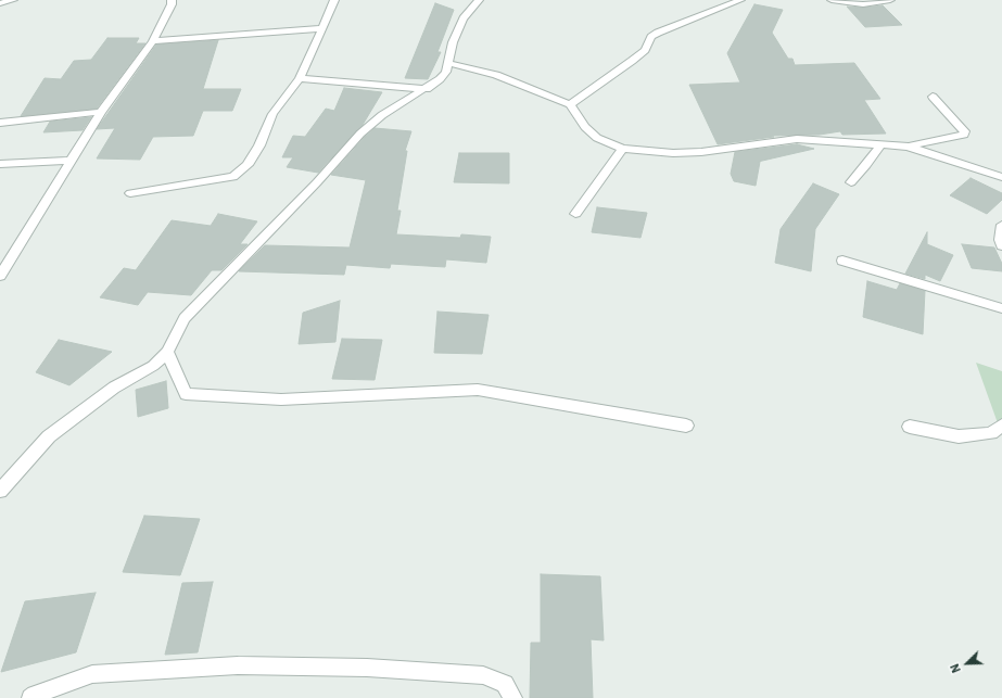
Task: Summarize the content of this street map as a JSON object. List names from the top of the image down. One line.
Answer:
{"north":"bottom left"}
